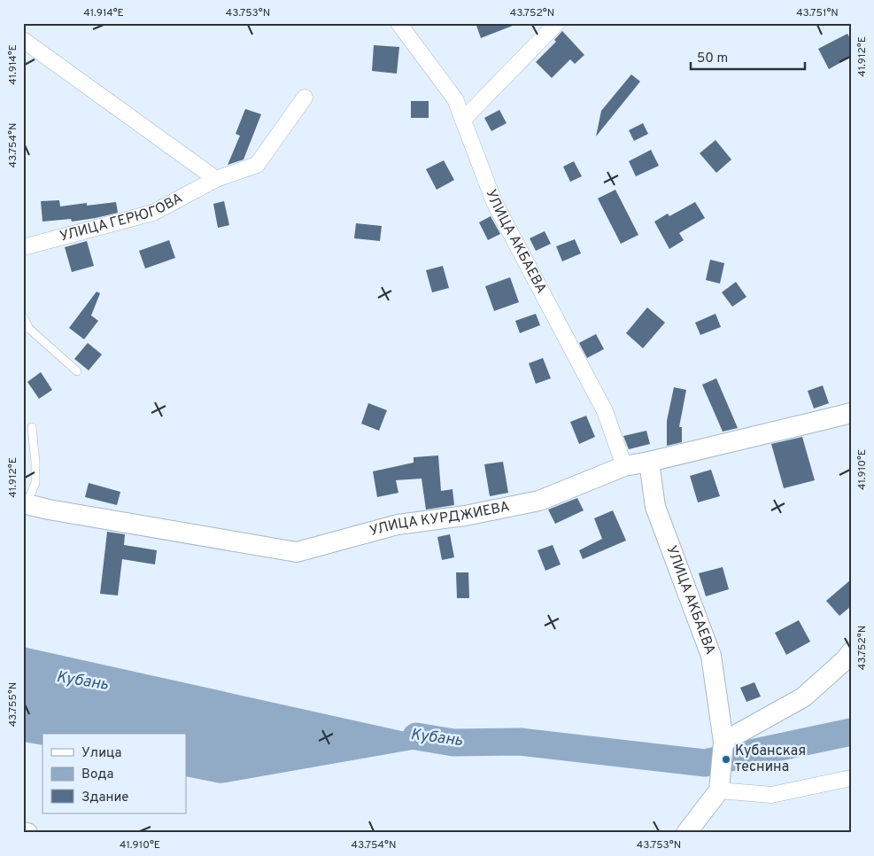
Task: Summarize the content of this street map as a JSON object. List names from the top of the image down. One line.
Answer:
{"streets":{"street":["УЛИЦА ГЕРЮГОВА","УЛИЦА АКБАЕВА","УЛИЦА КУРДЖИЕВА"]},"crossings":[["УЛИЦА АКБАЕВА","УЛИЦА КУРДЖИЕВА"]],"water":["Кубань"],"places":["Кубанская теснина"],"legend":["Улица","Вода","Здание"],"scale_bar":"50 m","coordinates":["41.914°E","43.753°N","43.752°N","43.751°N","41.912°E","43.754°N","41.910°E","43.755°N"]}
